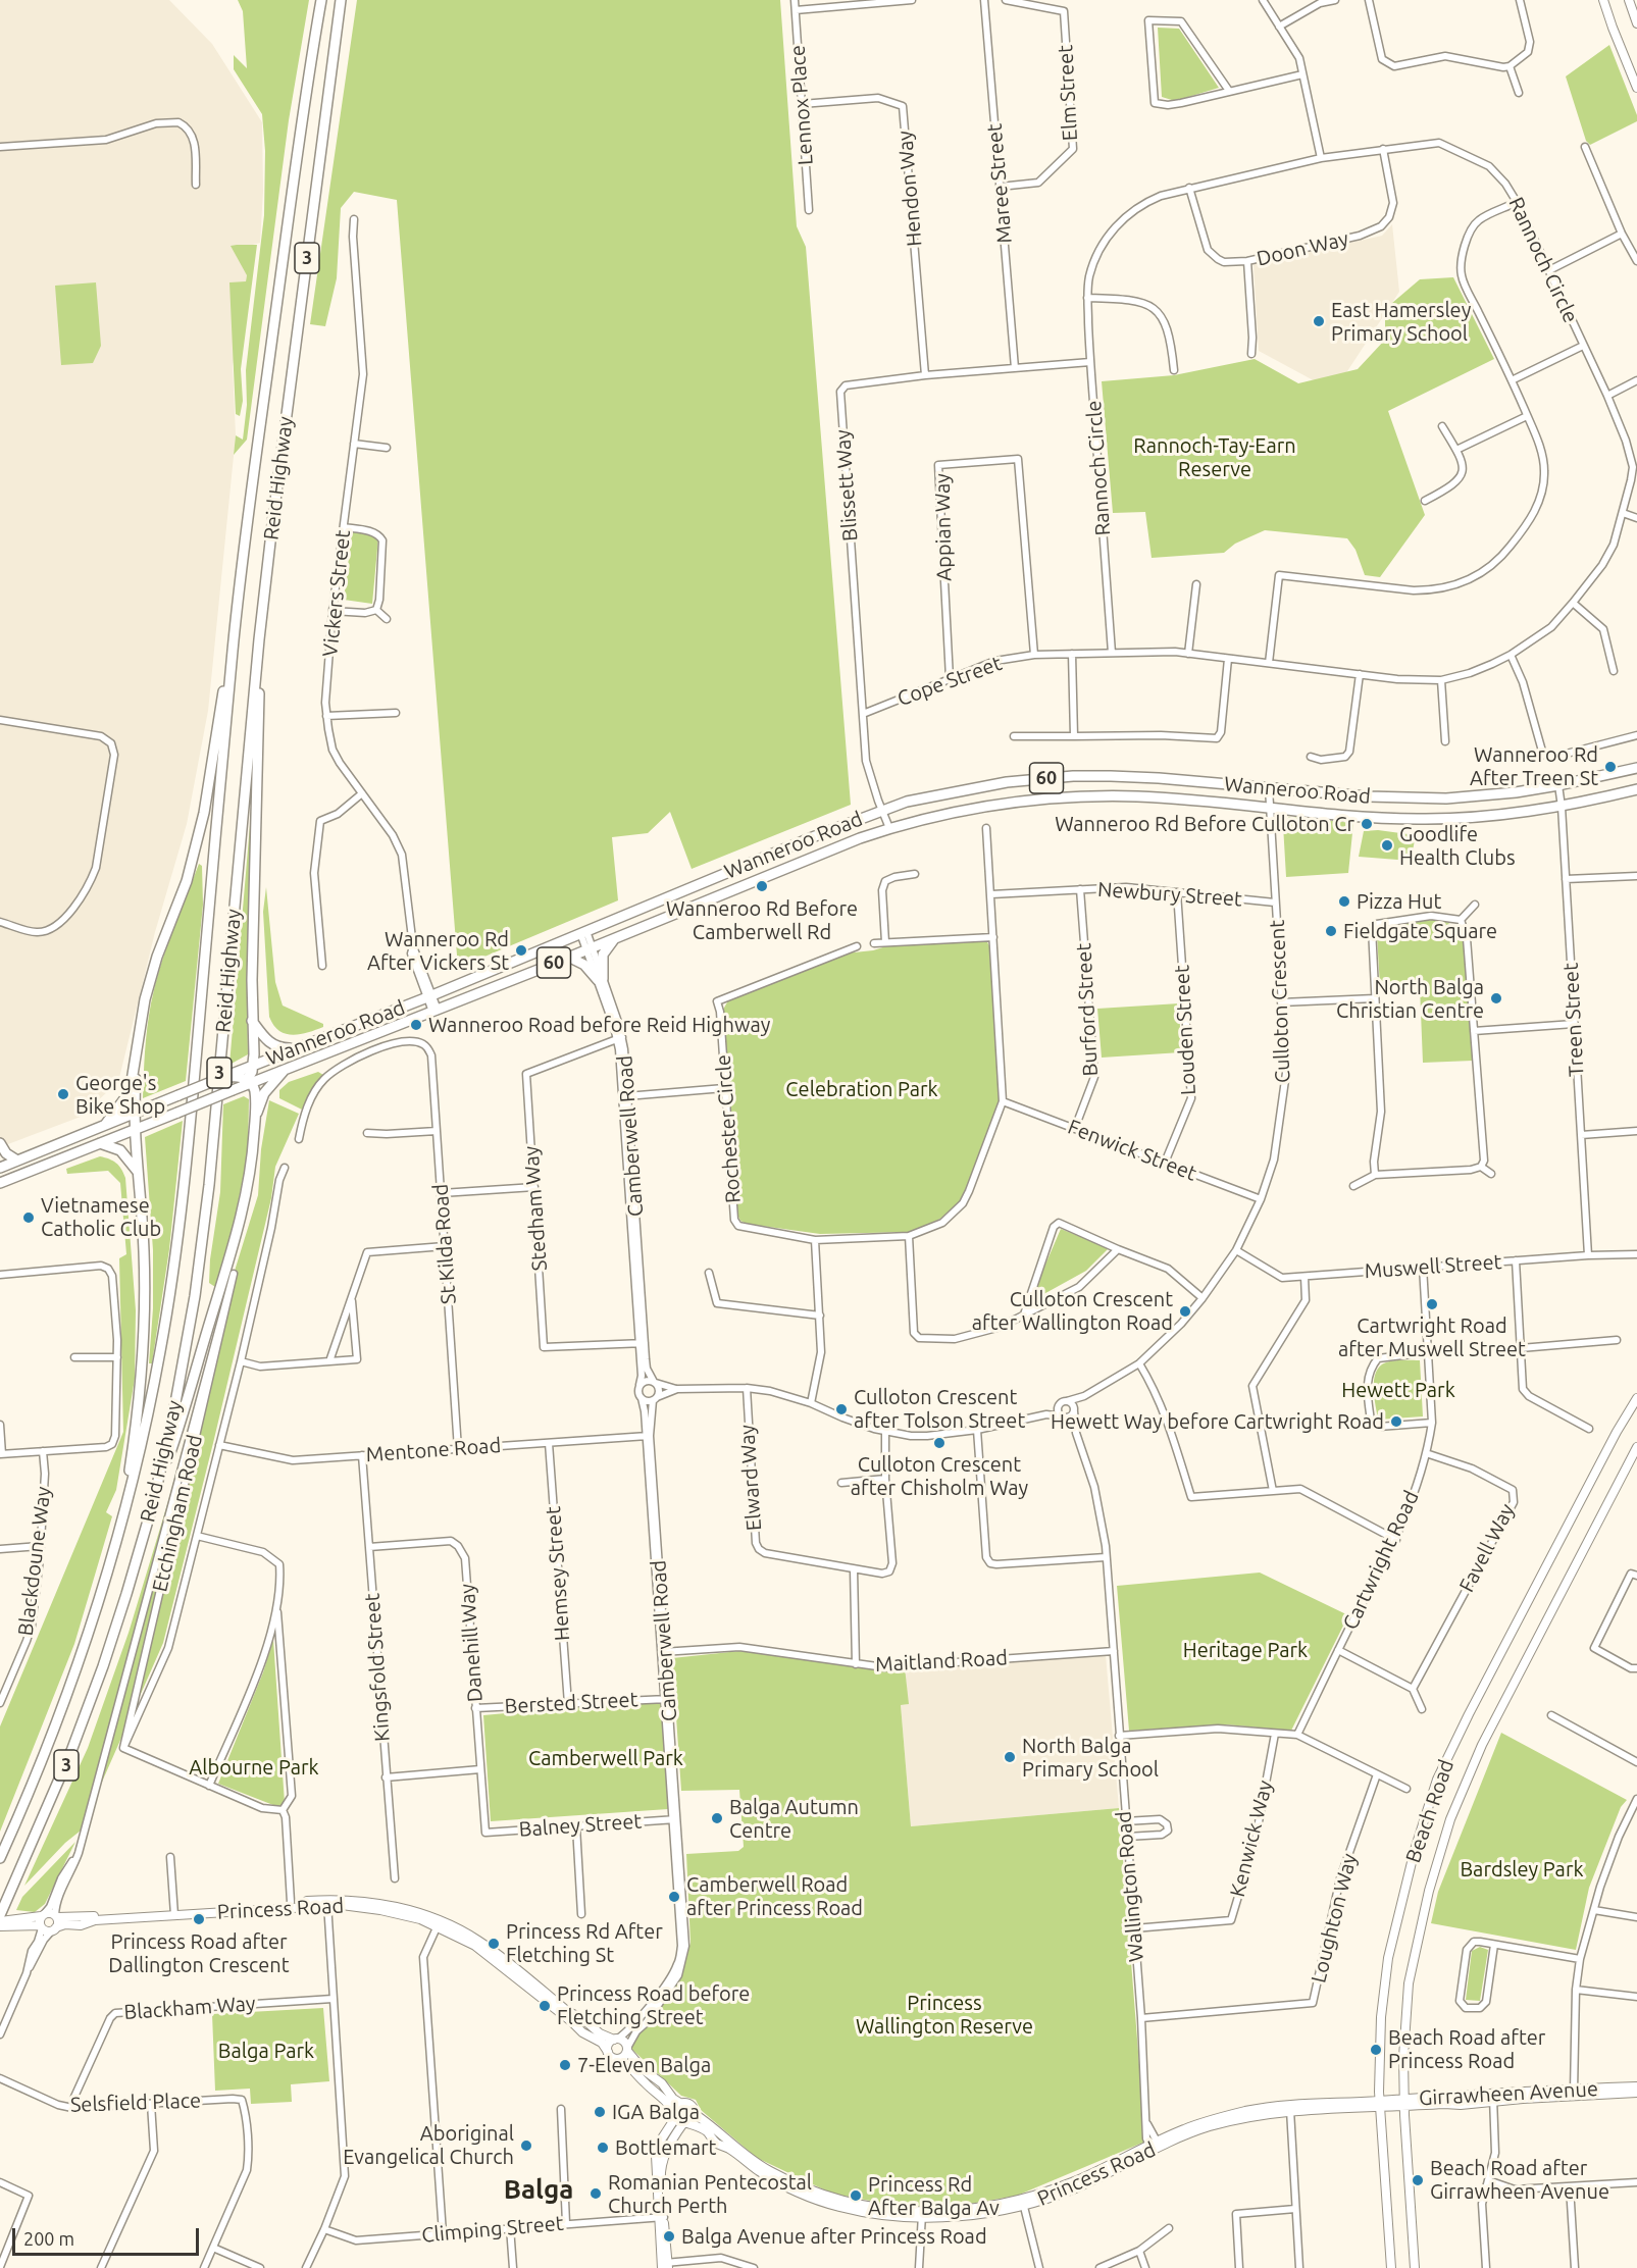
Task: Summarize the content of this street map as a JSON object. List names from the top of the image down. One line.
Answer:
{"streets":{"highway":["3","Reid Highway","60","Wanneroo Road"],"main road":["Beach Road","Princess Road","Girrawheen Avenue"],"street":["Elm Street","Lennox Place","Maree Street","Hendon Way","Doon Way","Rannoch Circle","Blissett Way","Appian Way","Vickers Street","Cope Street","Newbury Street","Culloton Crescent","Burford Street","Treen Street","Louden Street","Rochester Circle","Camberwell Road","Fenwick Street","Stedham Way","St Kilda Road","Muswell Street","Mentone Road","Elward Way","Etchingham Road","Favell Way","Cartwright Road","Blackdoune Way","Hemsey Street","Danehill Way","Maitland Road","Kingsfold Street","Bersted Street","Balney Street","Kenwick Way","Wallington Road","Loughton Way","Blackham Way","Selsfield Place","Climping Street"]},"crossings":[["Elm Street","Maree Street"],["Lennox Place","Hendon Way"],["Maree Street","Blissett Way"],["Hendon Way","Blissett Way"],["Doon Way","Rannoch Circle"],["Rannoch Circle","Blissett Way"],["Rannoch Circle","Cope Street"],["Blissett Way","Cope Street"],["Blissett Way","Wanneroo Road"],["Appian Way","Cope Street"],["Vickers Street","Wanneroo Road"],["Wanneroo Road","Culloton Crescent"],["Wanneroo Road","Treen Street"],["Wanneroo Road","Camberwell Road"],["Newbury Street","Culloton Crescent"],["Newbury Street","Burford Street"],["Newbury Street","Louden Street"],["Newbury Street","Rochester Circle"],["Culloton Crescent","Camberwell Road"],["Culloton Crescent","Fenwick Street"],["Culloton Crescent","Muswell Street"],["Culloton Crescent","Elward Way"],["Culloton Crescent","Wallington Road"],["Burford Street","Fenwick Street"],["Treen Street","Muswell Street"],["Louden Street","Fenwick Street"],["Rochester Circle","Fenwick Street"],["Camberwell Road","Stedham Way"],["Camberwell Road","Mentone Road"],["Camberwell Road","Maitland Road"],["Camberwell Road","Bersted Street"],["Camberwell Road","Balney Street"],["Camberwell Road","Princess Road"],["St Kilda Road","Mentone Road"],["Muswell Street","Cartwright Road"],["Mentone Road","Etchingham Road"],["Mentone Road","Hemsey Street"],["Mentone Road","Kingsfold Street"],["Etchingham Road","Princess Road"],["Favell Way","Cartwright Road"],["Hemsey Street","Bersted Street"],["Danehill Way","Kingsfold Street"],["Danehill Way","Bersted Street"],["Danehill Way","Balney Street"],["Maitland Road","Wallington Road"],["Beach Road","Princess Road"],["Beach Road","Girrawheen Avenue"],["Kenwick Way","Wallington Road"],["Wallington Road","Princess Road"],["Wallington Road","Loughton Way"],["Princess Road","Girrawheen Avenue"],["Blackham Way","Selsfield Place"]],"districts":["Balga"],"parks":["Rannoch-Tay-Earn Reserve","Celebration Park","Hewett Park","Heritage Park","Camberwell Park","Albourne Park","Bardsley Park","Princess Wallington Reserve","Balga Park"],"places":["East Hamersley Primary School","Wanneroo Rd After Treen St","Wanneroo Rd Before Culloton Cr","Goodlife Health Clubs","Wanneroo Rd Before Camberwell Rd","Pizza Hut","Fieldgate Square","Wanneroo Rd After Vickers St","North Balga Christian Centre","Wanneroo Road before Reid Highway","George's Bike Shop","Vietnamese Catholic Club","Cartwright Road after Muswell Street","Culloton Crescent after Wallington Road","Culloton Crescent after Tolson Street","Hewett Way before Cartwright Road","Culloton Crescent after Chisholm Way","North Balga Primary School","Balga Autumn Centre","Camberwell Road after Princess Road","Princess Road after Dallington Crescent","Princess Rd After Fletching St","Princess Road before Fletching Street","Beach Road after Princess Road","7-Eleven Balga","IGA Balga","Aboriginal Evangelical Church","Bottlemart","Beach Road after Girrawheen Avenue","Romanian Pentecostal Church Perth","Princess Rd After Balga Av","Balga Avenue after Princess Road"],"scale_bar":"200 m"}
